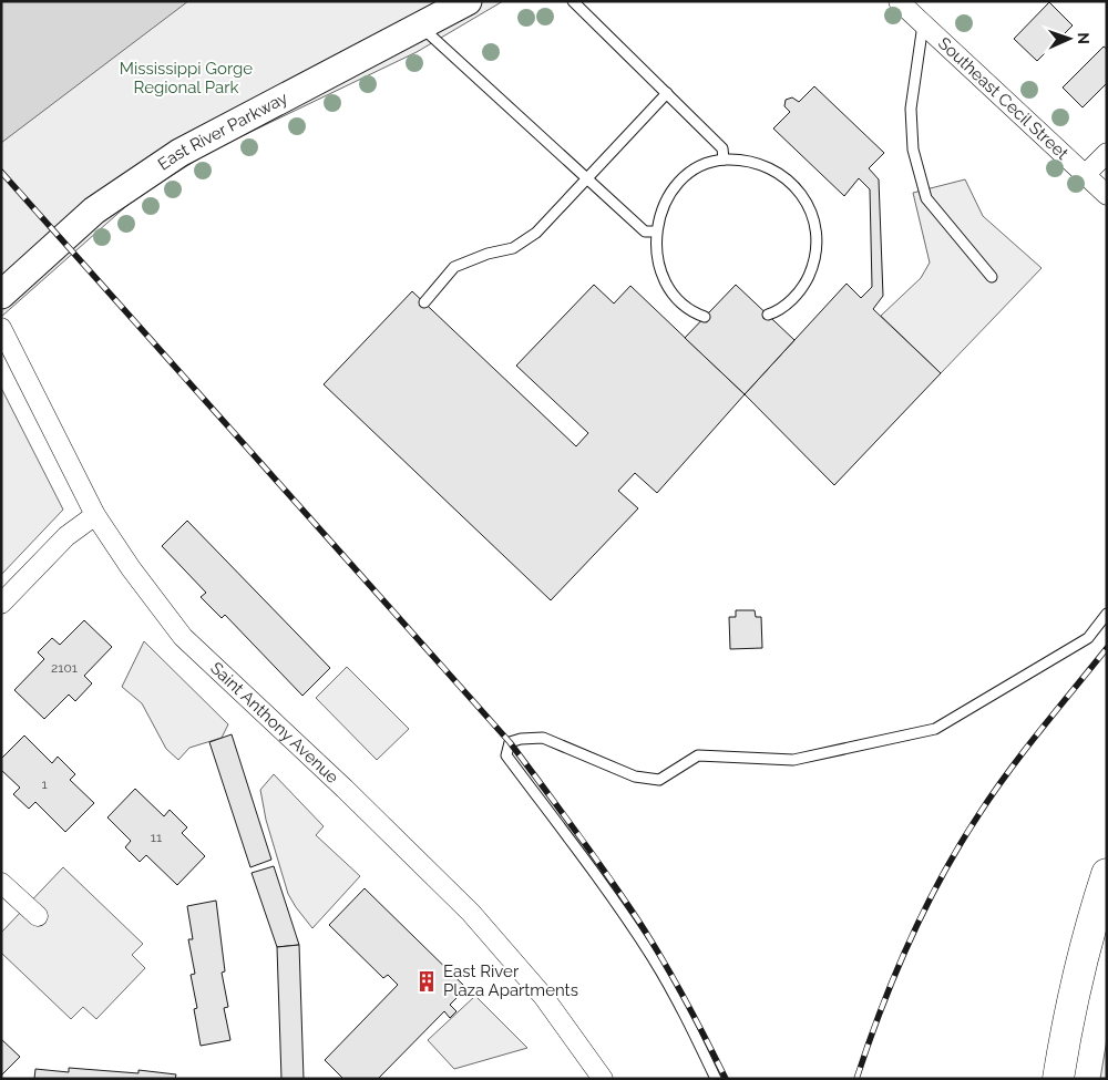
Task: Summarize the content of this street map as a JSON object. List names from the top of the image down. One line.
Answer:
{"streets":{"street":["Southeast Cecil Street","East River Parkway","Saint Anthony Avenue"]},"parks":["Mississippi Gorge Regional Park"],"places":{"building":["East River Plaza Apartments"]},"house_numbers":["2101","1","11"],"north":"right"}
